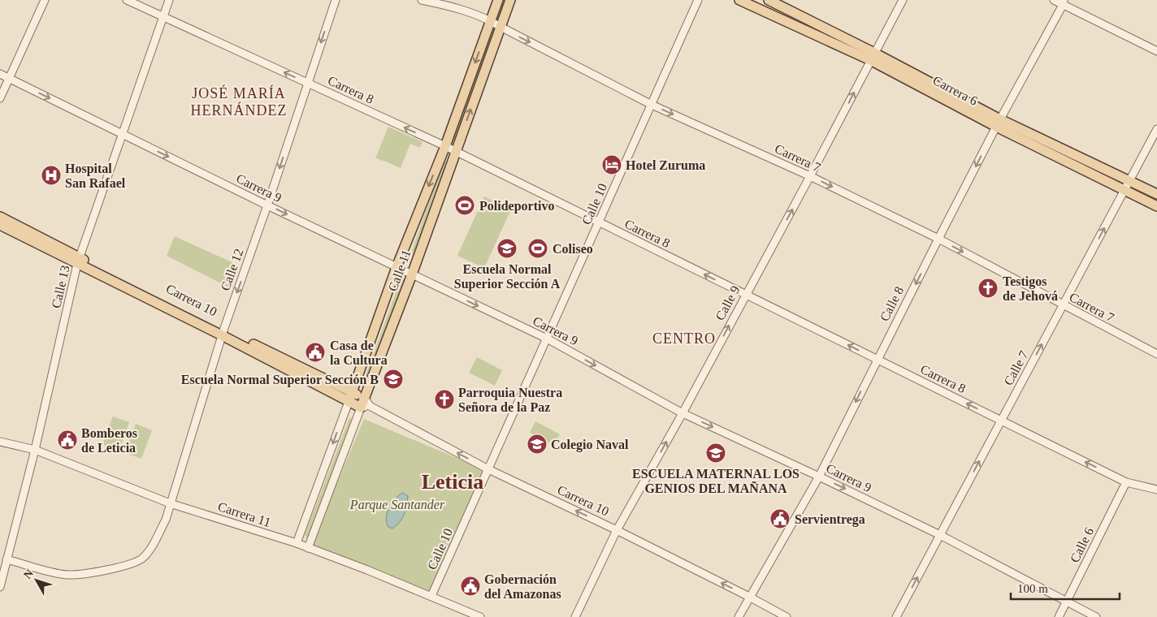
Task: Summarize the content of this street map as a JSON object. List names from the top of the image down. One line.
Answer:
{"streets":{"main road":["Carrera 6","Calle 11","Carrera 10"],"street":["Carrera 8","Carrera 7","Carrera 9","Calle 10","Calle 12","Calle 13","Calle 9","Calle 8","Calle 7","Carrera 11","Calle 6"]},"crossings":[["Carrera 8","Calle 10"],["Carrera 8","Calle 12"],["Carrera 8","Calle 11"],["Carrera 8","Calle 13"],["Carrera 8","Calle 9"],["Carrera 8","Calle 8"],["Carrera 8","Calle 7"],["Carrera 8","Calle 6"],["Carrera 6","Calle 9"],["Carrera 6","Calle 8"],["Carrera 6","Calle 7"],["Carrera 7","Calle 10"],["Carrera 7","Calle 11"],["Carrera 7","Calle 9"],["Carrera 7","Calle 8"],["Carrera 7","Calle 7"],["Carrera 9","Calle 10"],["Carrera 9","Calle 12"],["Carrera 9","Calle 11"],["Carrera 9","Calle 13"],["Carrera 9","Calle 9"],["Carrera 9","Calle 8"],["Carrera 9","Calle 7"],["Carrera 9","Calle 6"],["Calle 10","Carrera 10"],["Calle 10","Carrera 11"],["Calle 12","Calle 13"],["Calle 12","Carrera 10"],["Calle 12","Carrera 11"],["Calle 11","Carrera 10"],["Calle 11","Carrera 11"],["Calle 13","Carrera 10"],["Calle 13","Carrera 11"],["Carrera 10","Calle 9"],["Carrera 10","Calle 8"]],"one_way":["Carrera 8","Carrera 7","Carrera 9","Calle 12","Carrera 10","Calle 9","Calle 8","Calle 7"],"districts":["JOSÉ MARÍA HERNÁNDEZ","CENTRO","Leticia"],"parks":["Parque Santander"],"places":{"hotel":["Hotel Zuruma"],"hospital":["Hospital San Rafael"],"sports":["Polideportivo","Coliseo"],"school or university":["Escuela Normal Superior Sección A","Escuela Normal Superior Sección B","Colegio Naval","ESCUELA MATERNAL LOS GENIOS DEL MAÑANA"],"church":["Testigos de Jehová","Parroquia Nuestra Señora de la Paz"],"public building":["Casa de la Cultura","Bomberos de Leticia","Servientrega","Gobernación del Amazonas"]},"scale_bar":"100 m","north":"top left"}
